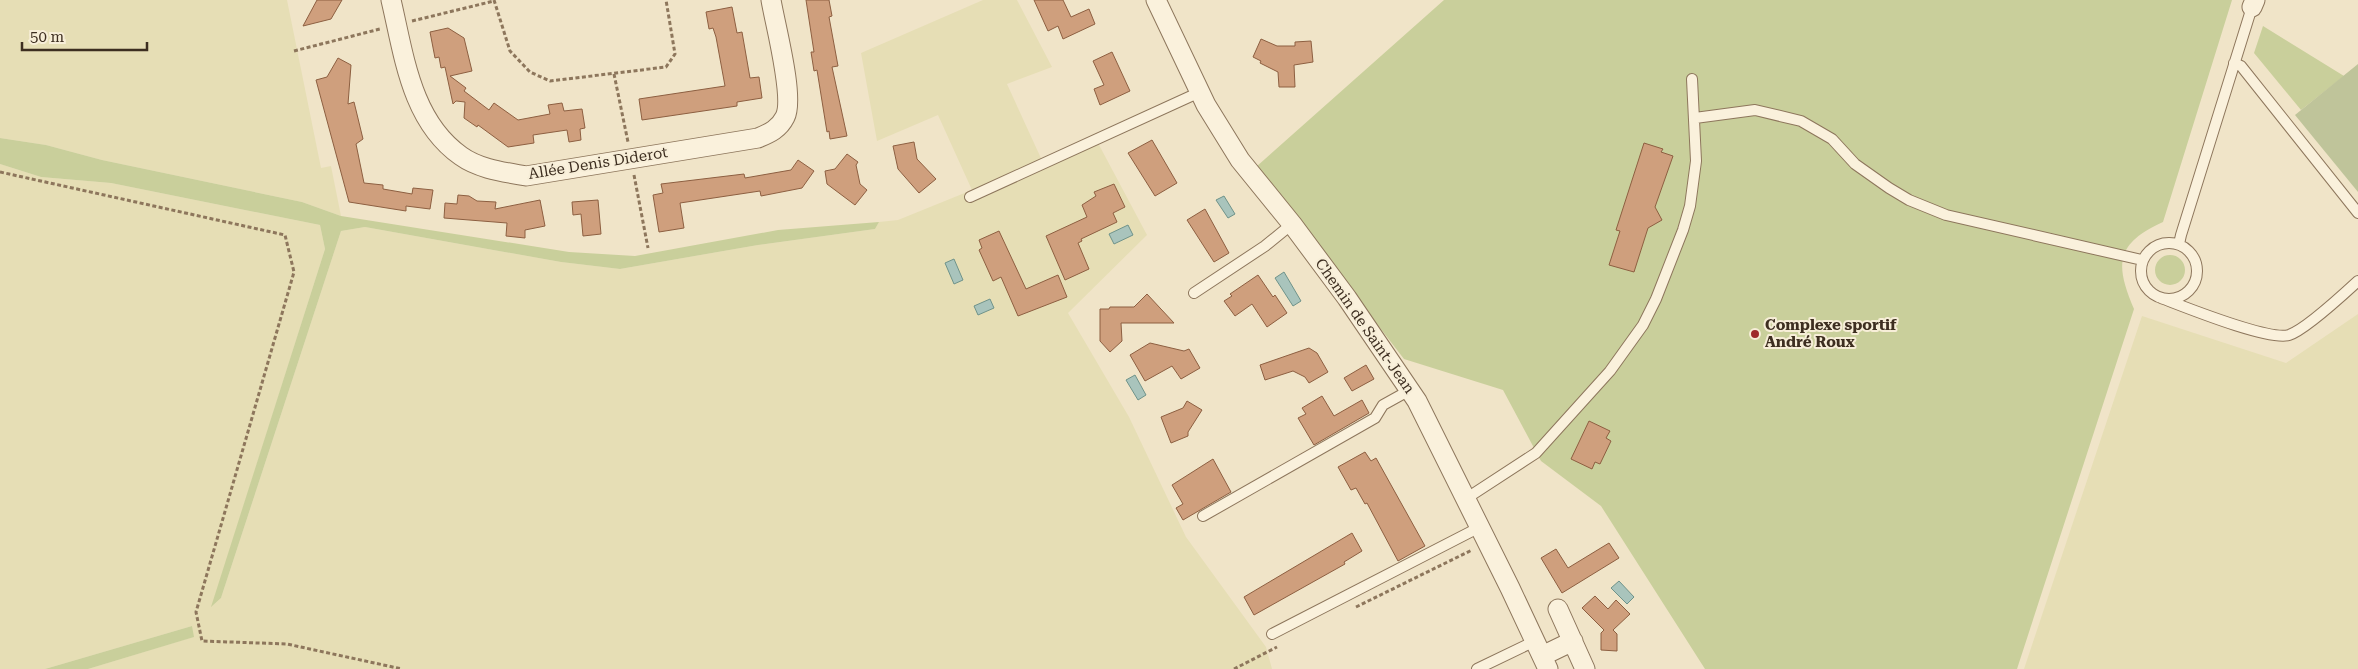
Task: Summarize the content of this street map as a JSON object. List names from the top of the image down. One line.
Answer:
{"streets":{"street":["Allée Denis Diderot","Chemin de Saint-Jean"]},"places":["Complexe sportif André Roux"],"scale_bar":"50 m"}
